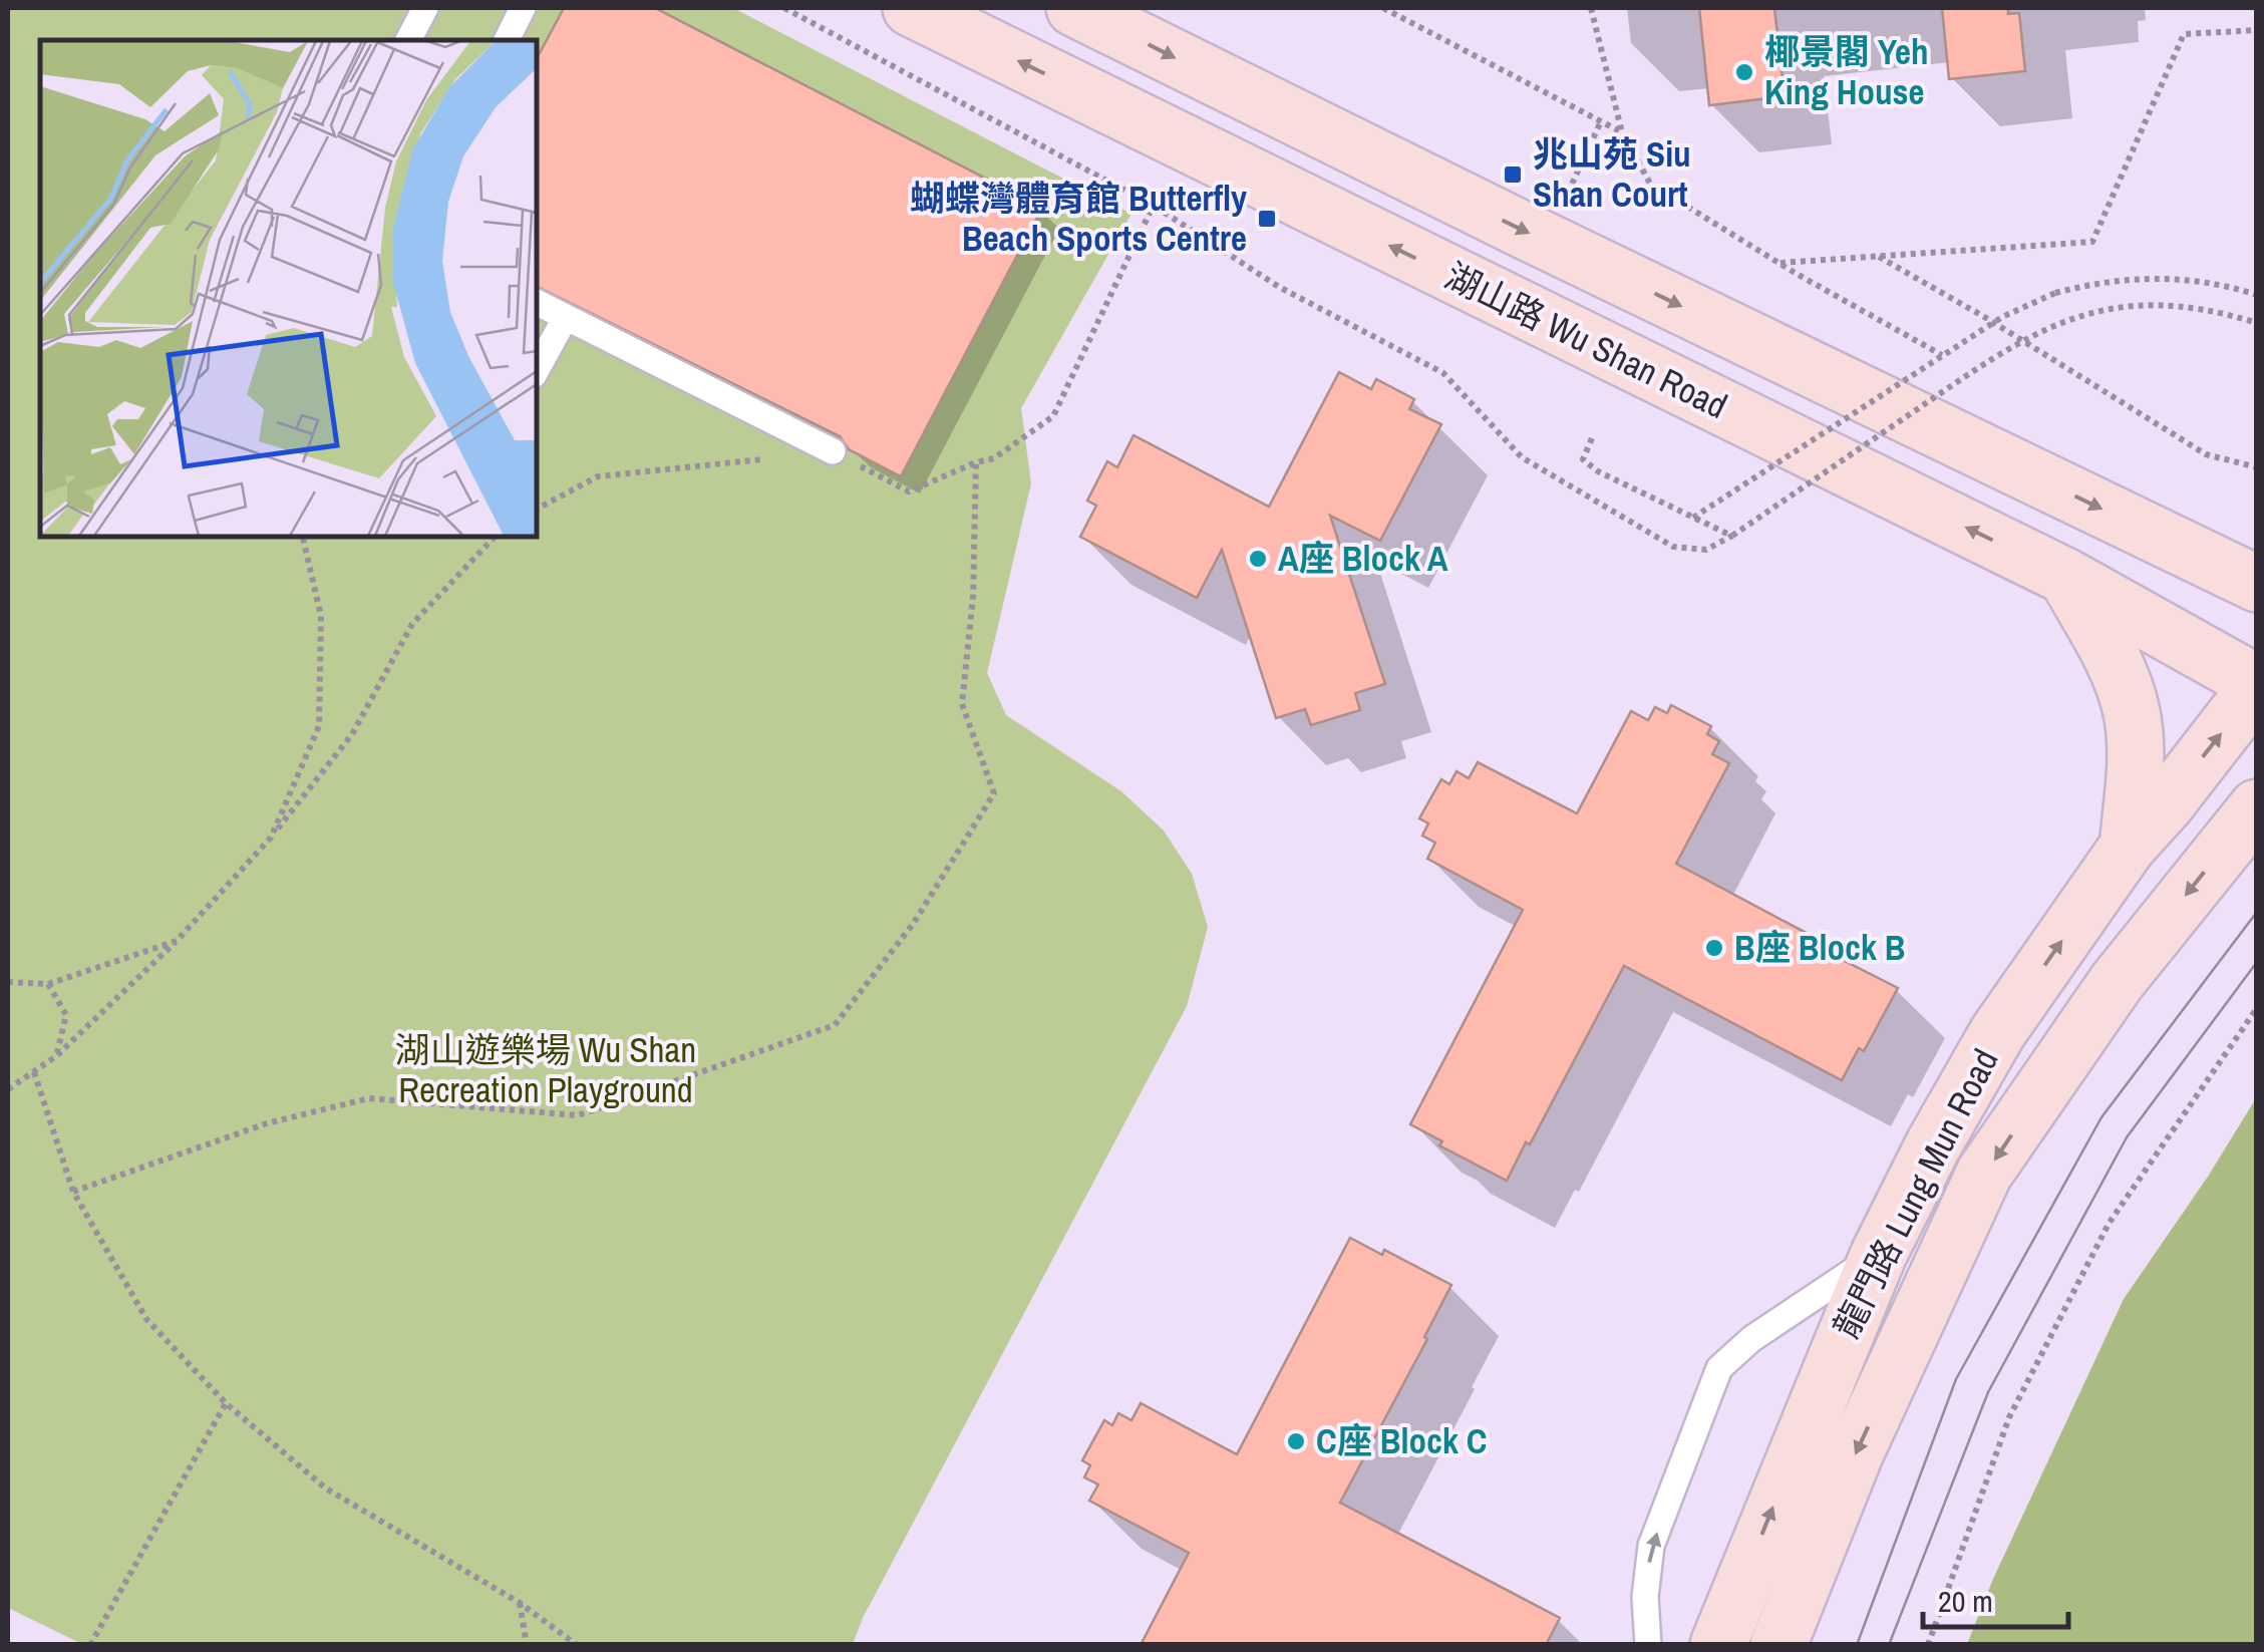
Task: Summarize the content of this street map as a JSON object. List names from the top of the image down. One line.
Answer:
{"streets":{"main road":["湖山路 Wu Shan Road","龍門路 Lung Mun Road"]},"crossings":[["湖山路 Wu Shan Road","龍門路 Lung Mun Road"]],"parks":["湖山遊樂場 Wu Shan Recreation Playground"],"places":{"other":["椰景閣 Yeh King House","A座 Block A","B座 Block B","C座 Block C"],"transit":["兆山苑 Siu Shan Court","蝴蝶灣體育館 Butterfly Beach Sports Centre"]},"scale_bar":"20 m"}
